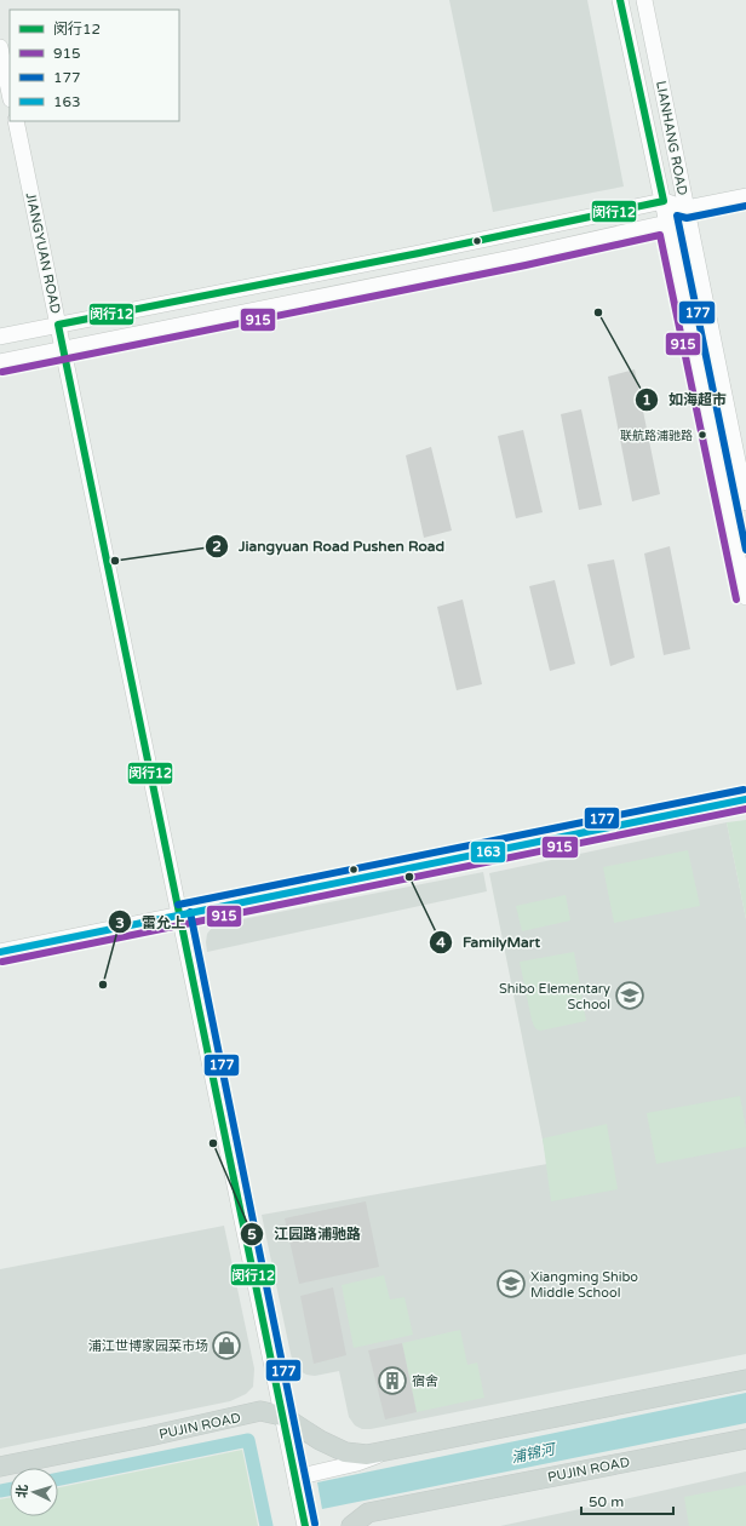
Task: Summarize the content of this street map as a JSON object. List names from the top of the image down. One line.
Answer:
{"streets":{"main road":["PUJIN ROAD"],"street":["LIANHANG ROAD","JIANGYUAN ROAD"]},"crossings":[["JIANGYUAN ROAD","PUJIN ROAD"]],"water":["浦锦河"],"places":{"other":["如海超市","联航路浦驰路","Jiangyuan Road Pushen Road","FamilyMart","雷允上","江园路浦驰路"],"school or university":["Shibo Elementary School","Xiangming Shibo Middle School"],"shop":["浦江世博家园菜市场"],"building":["宿舍"]},"lines":["transit line 闵行12","transit line 177","transit line 915","transit line 163"],"legend":["闵行12","915","177","163"],"scale_bar":"50 m","north":"left"}
